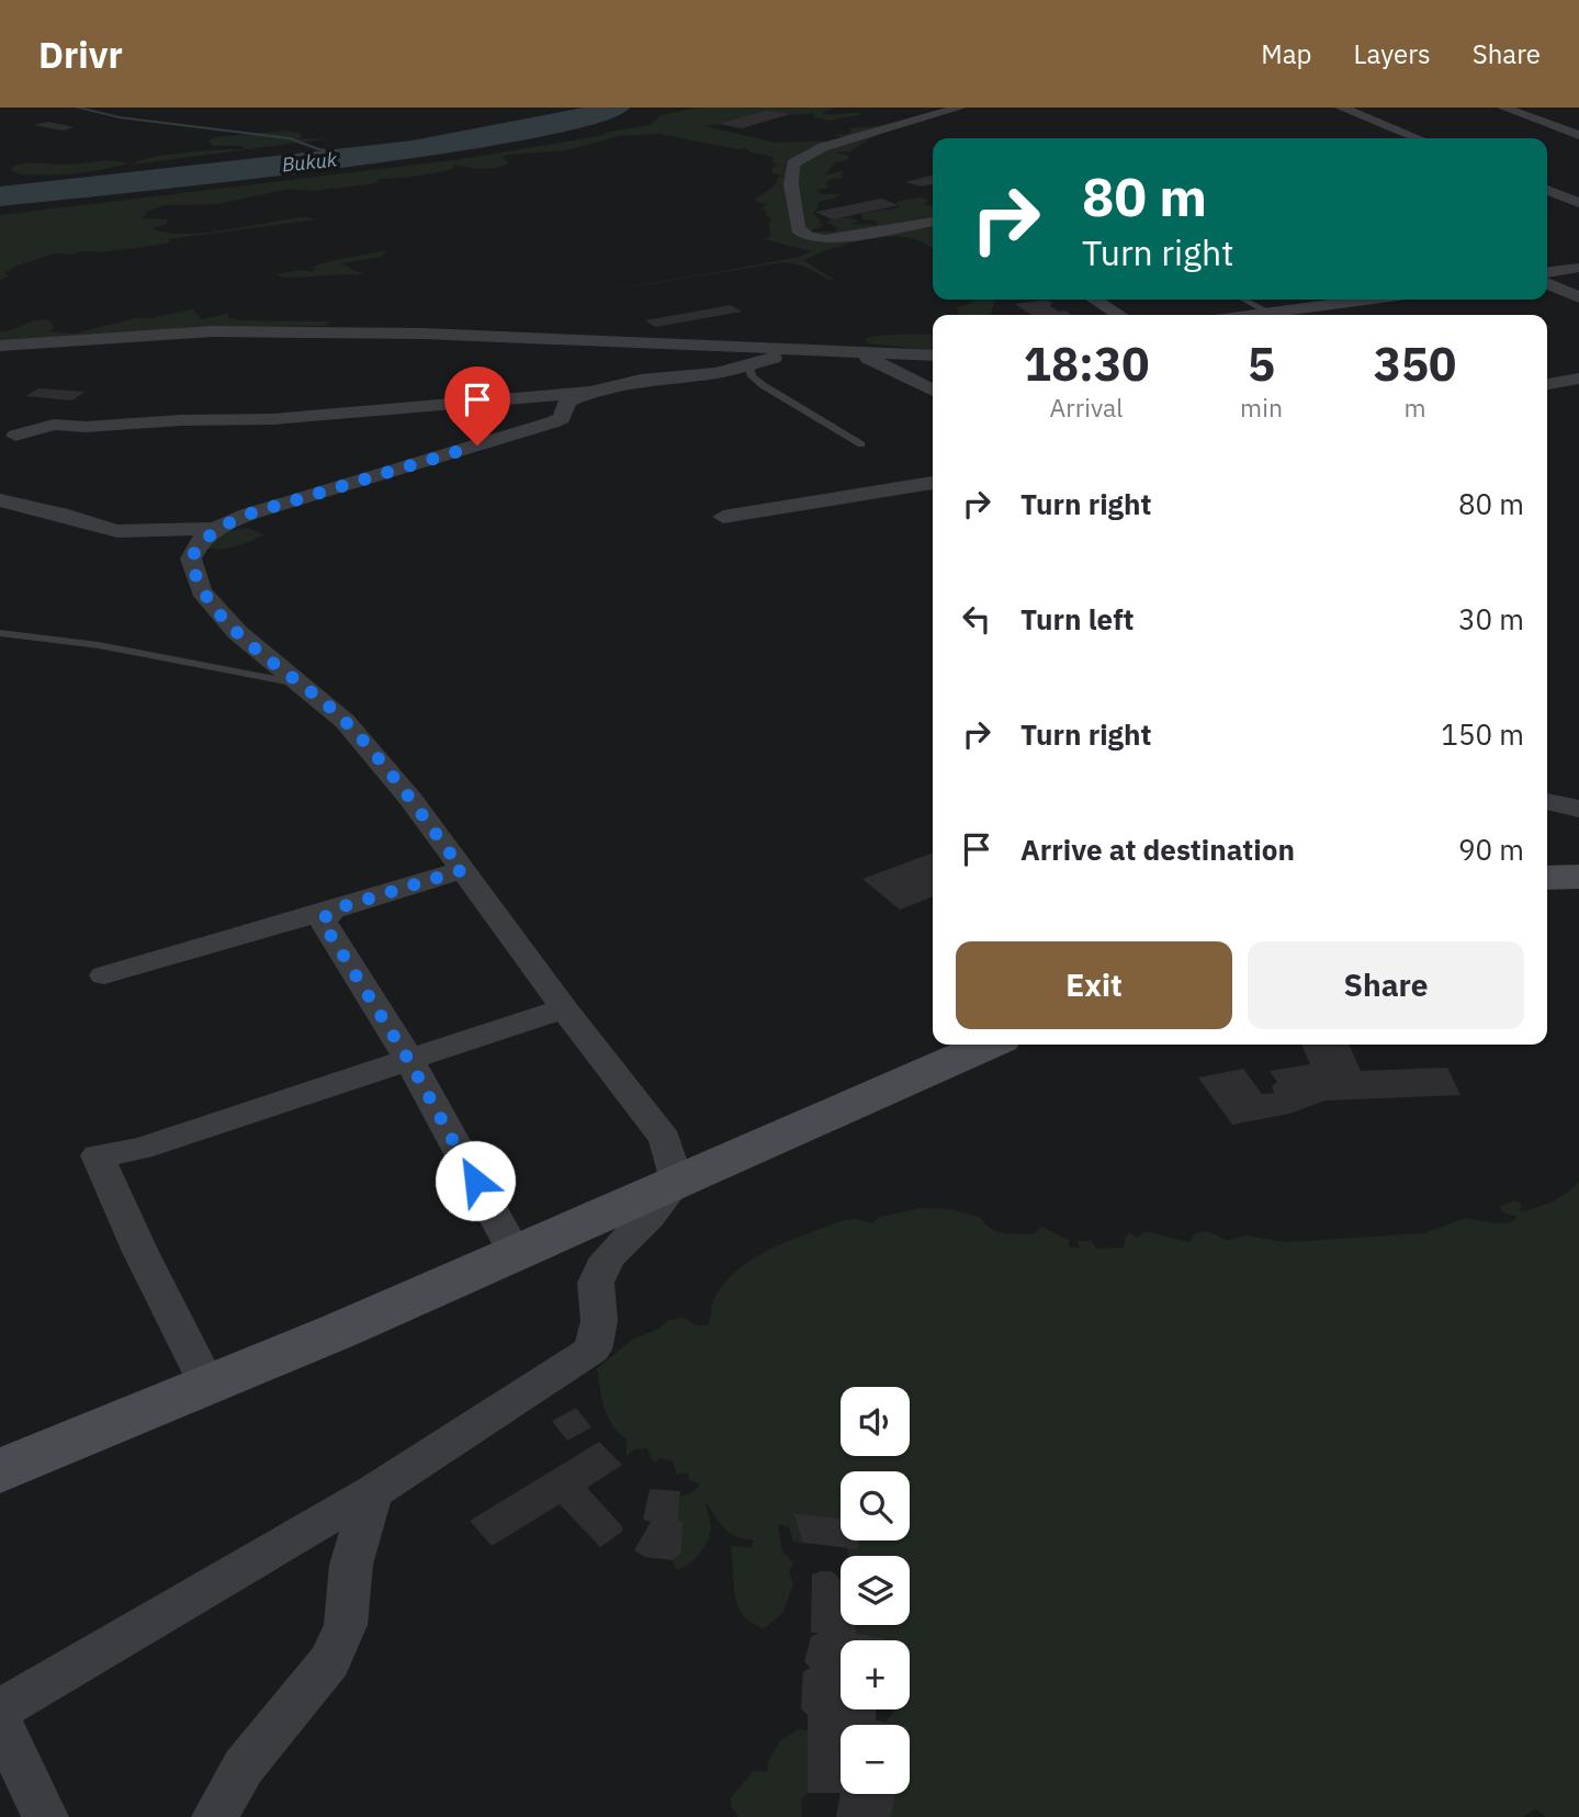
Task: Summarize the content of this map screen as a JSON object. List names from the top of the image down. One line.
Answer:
{"water":["Bukuk"],"page":{"header":"Drivr","nav":["Map","Layers","Share"],"turn":["80 m","Turn right"],"eta":["18:30","Arrival","5","min","350","m"],"list":[{"name":"Turn right","value":"80 m"},{"name":"Turn left","value":"30 m"},{"name":"Turn right","value":"150 m"},{"name":"Arrive at destination","value":"90 m"}],"buttons":["Exit","Share"],"map_buttons":["+","−"]}}
